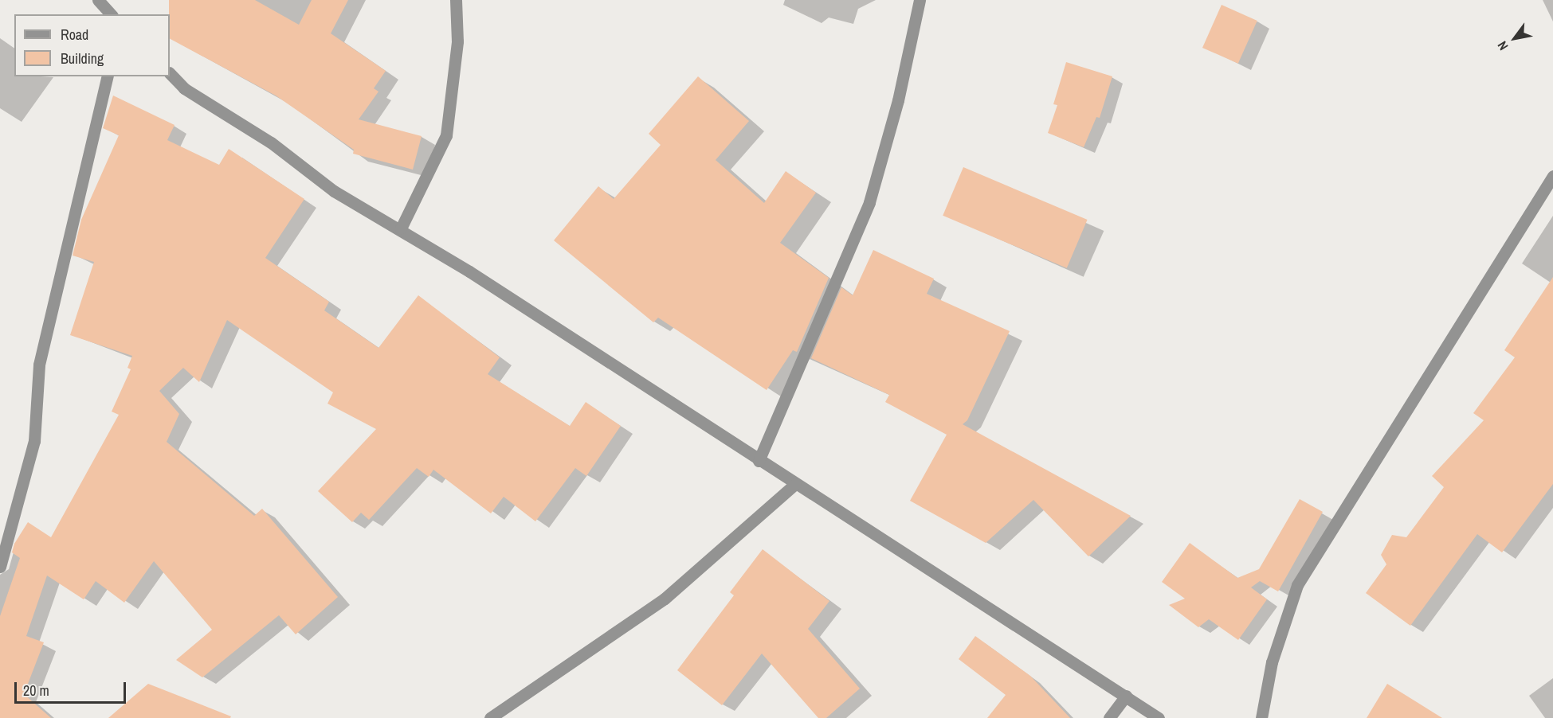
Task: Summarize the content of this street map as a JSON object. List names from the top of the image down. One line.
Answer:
{"legend":["Road","Building"],"scale_bar":"20 m","north":"bottom left"}
